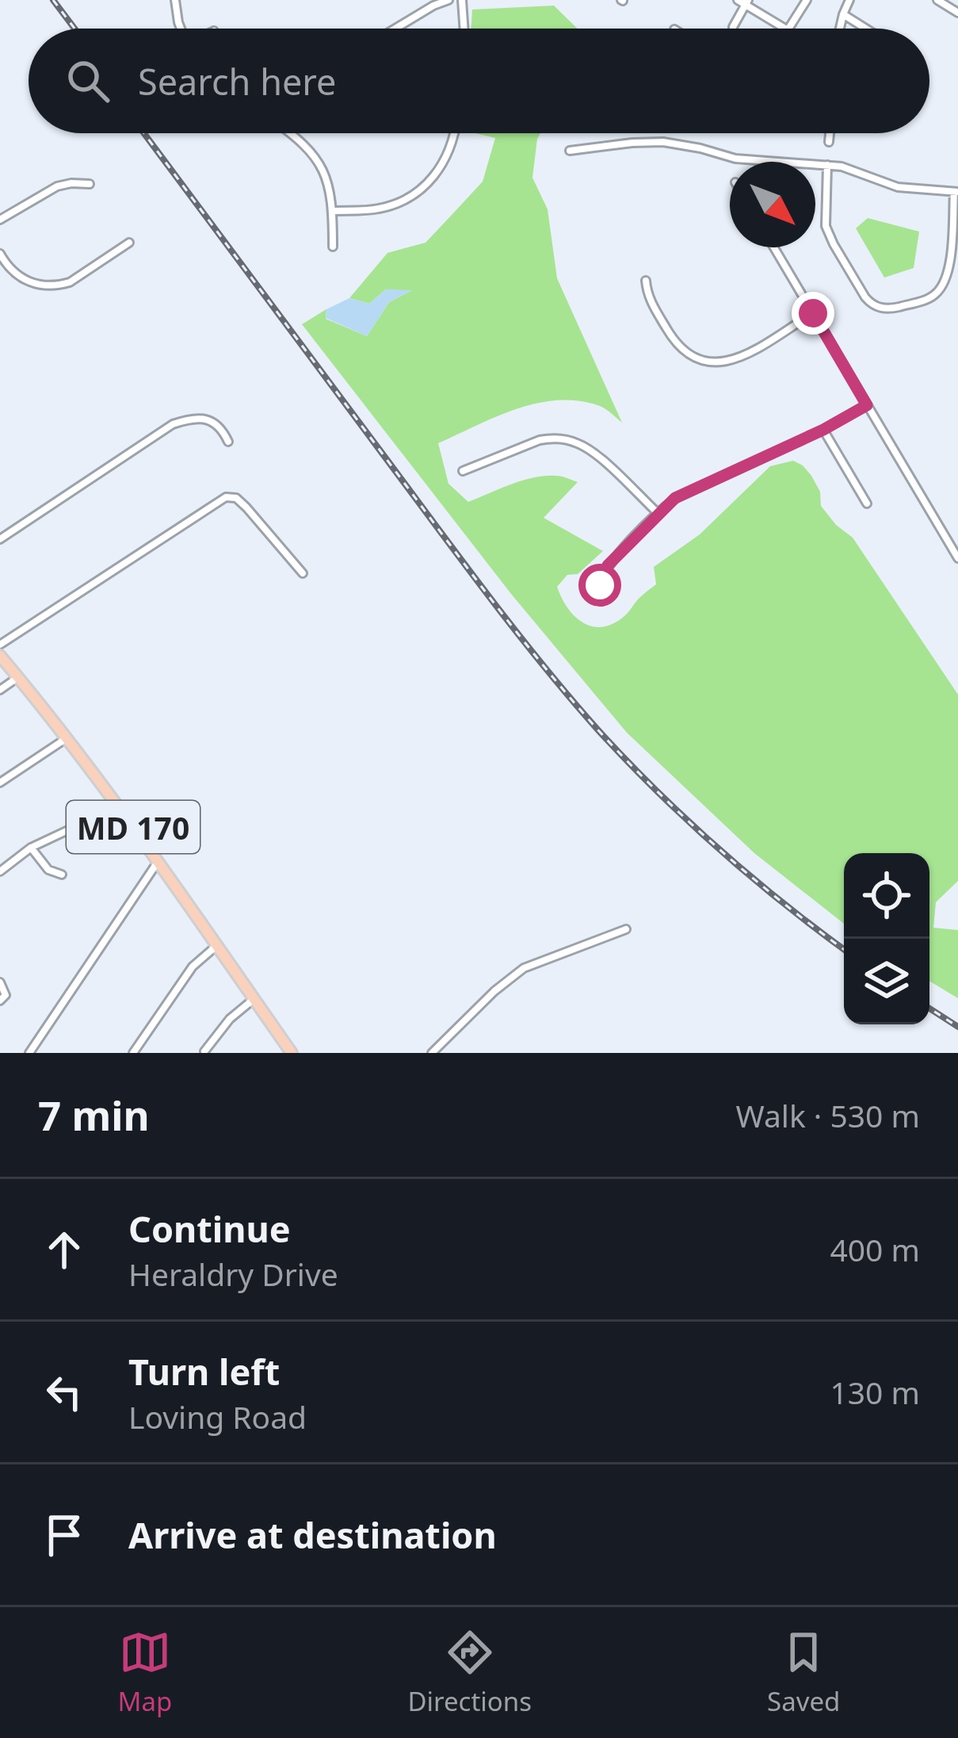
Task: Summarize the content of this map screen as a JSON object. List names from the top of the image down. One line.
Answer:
{"streets":{"main road":["MD 170"]},"north":"bottom right","page":{"search":"Search here","heading":["7 min","Walk · 530 m"],"list":[["Continue","Heraldry Drive","400 m"],["Turn left","Loving Road","130 m"],"Arrive at destination"],"nav":["Map","Directions","Saved"]}}
